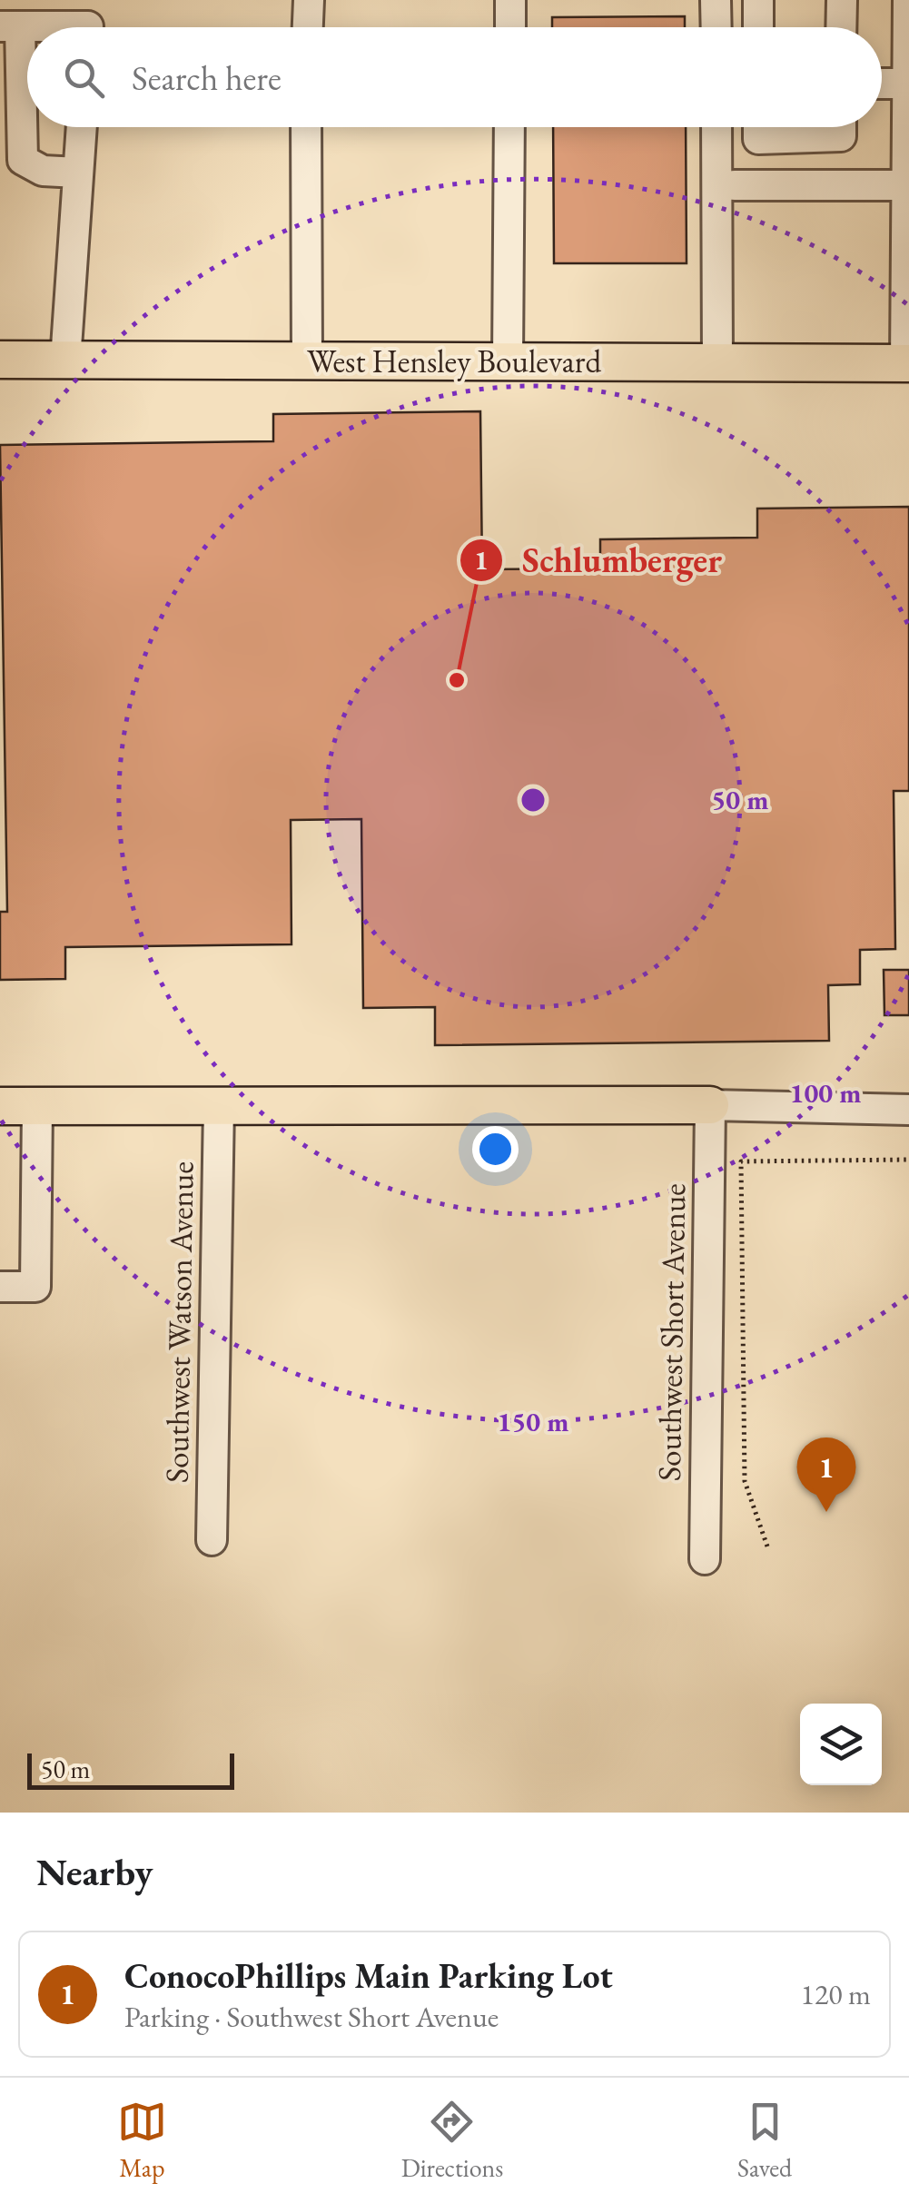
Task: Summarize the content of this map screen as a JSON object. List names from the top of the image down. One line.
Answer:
{"streets":{"main road":["West Hensley Boulevard"],"street":["Southwest Watson Avenue","Southwest Short Avenue"]},"places":["Schlumberger"],"scale_bar":"50 m","page":{"search":"Search here","pins":"1","scale":"50 m","heading":"Nearby","list":[{"mark":"1","name":"ConocoPhillips Main Parking Lot","note":"Parking · Southwest Short Avenue","value":"120 m"}],"nav":["Map","Directions","Saved"]},"rings":["50 m","100 m","150 m"]}
